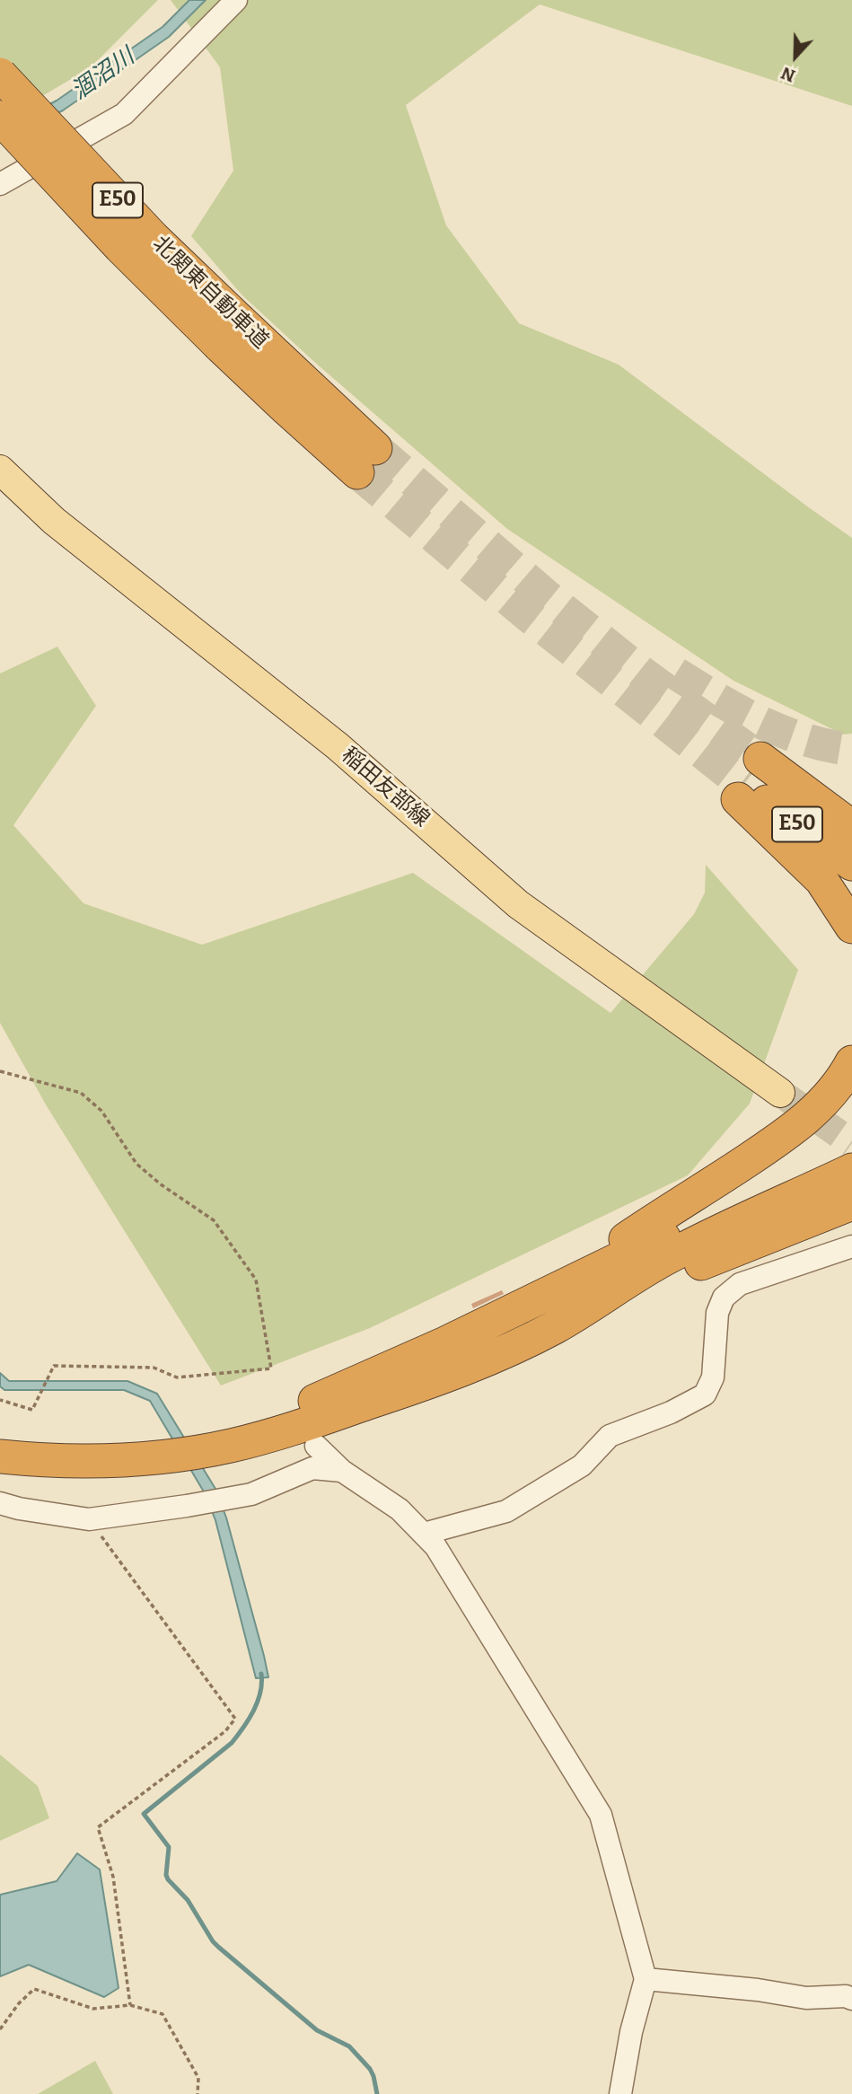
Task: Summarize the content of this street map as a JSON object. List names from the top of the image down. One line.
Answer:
{"streets":{"highway":["E50","北関東自動車道"],"main road":["稲田友部線"]},"water":["涸沼川"],"north":"bottom"}
